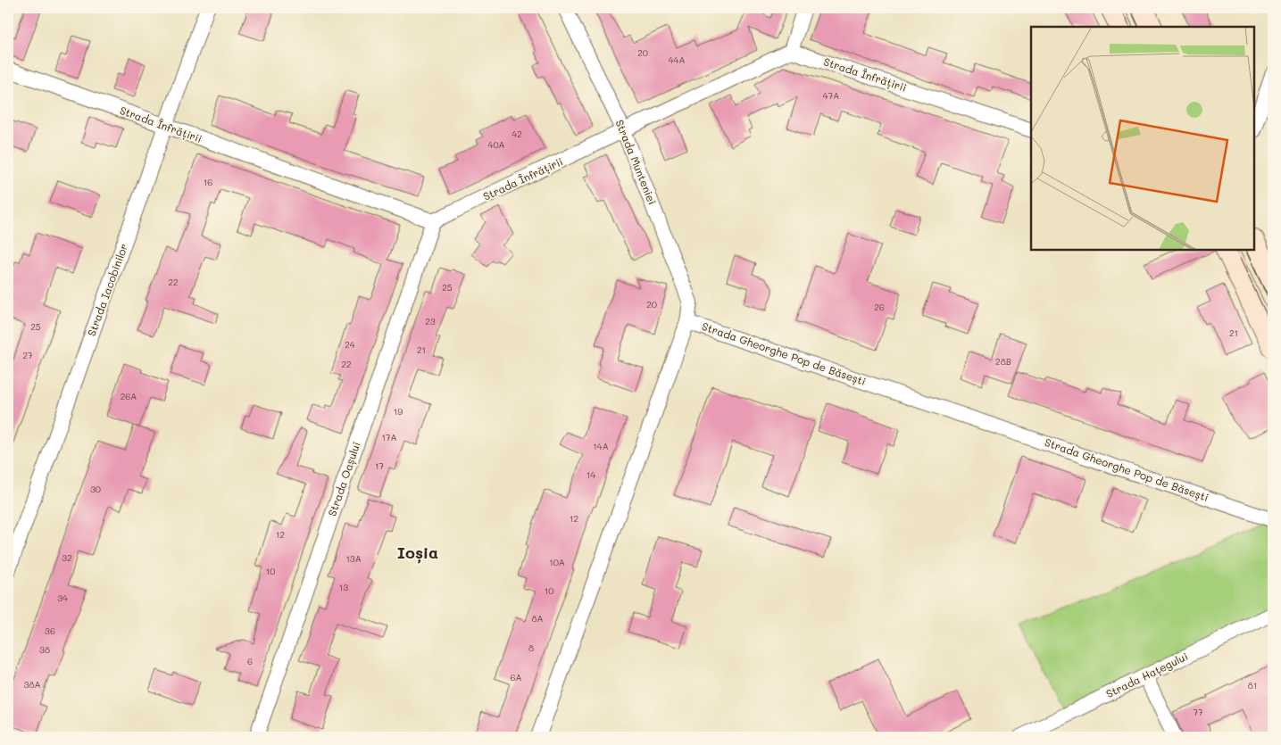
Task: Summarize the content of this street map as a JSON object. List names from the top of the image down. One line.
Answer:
{"streets":{"street":["Strada Înfrățirii","Strada Munteniei","Strada Iacobinilor","Strada Gheorghe Pop de Băsești","Strada Oașului","Strada Hațegului"]},"crossings":[["Strada Înfrățirii","Strada Munteniei"],["Strada Înfrățirii","Strada Iacobinilor"],["Strada Înfrățirii","Strada Oașului"],["Strada Munteniei","Strada Gheorghe Pop de Băsești"]],"districts":["Ioșia"],"house_numbers":["20","44A","47A","42","40A","16","22","25","20","26","23","25","21","24","21","27","28B","22","26A","19","17A","14A","17","14","30","12","12","32","13A","10A","10","13","10","34","8A","36","8","38","6","6A","38A","81","77"]}
